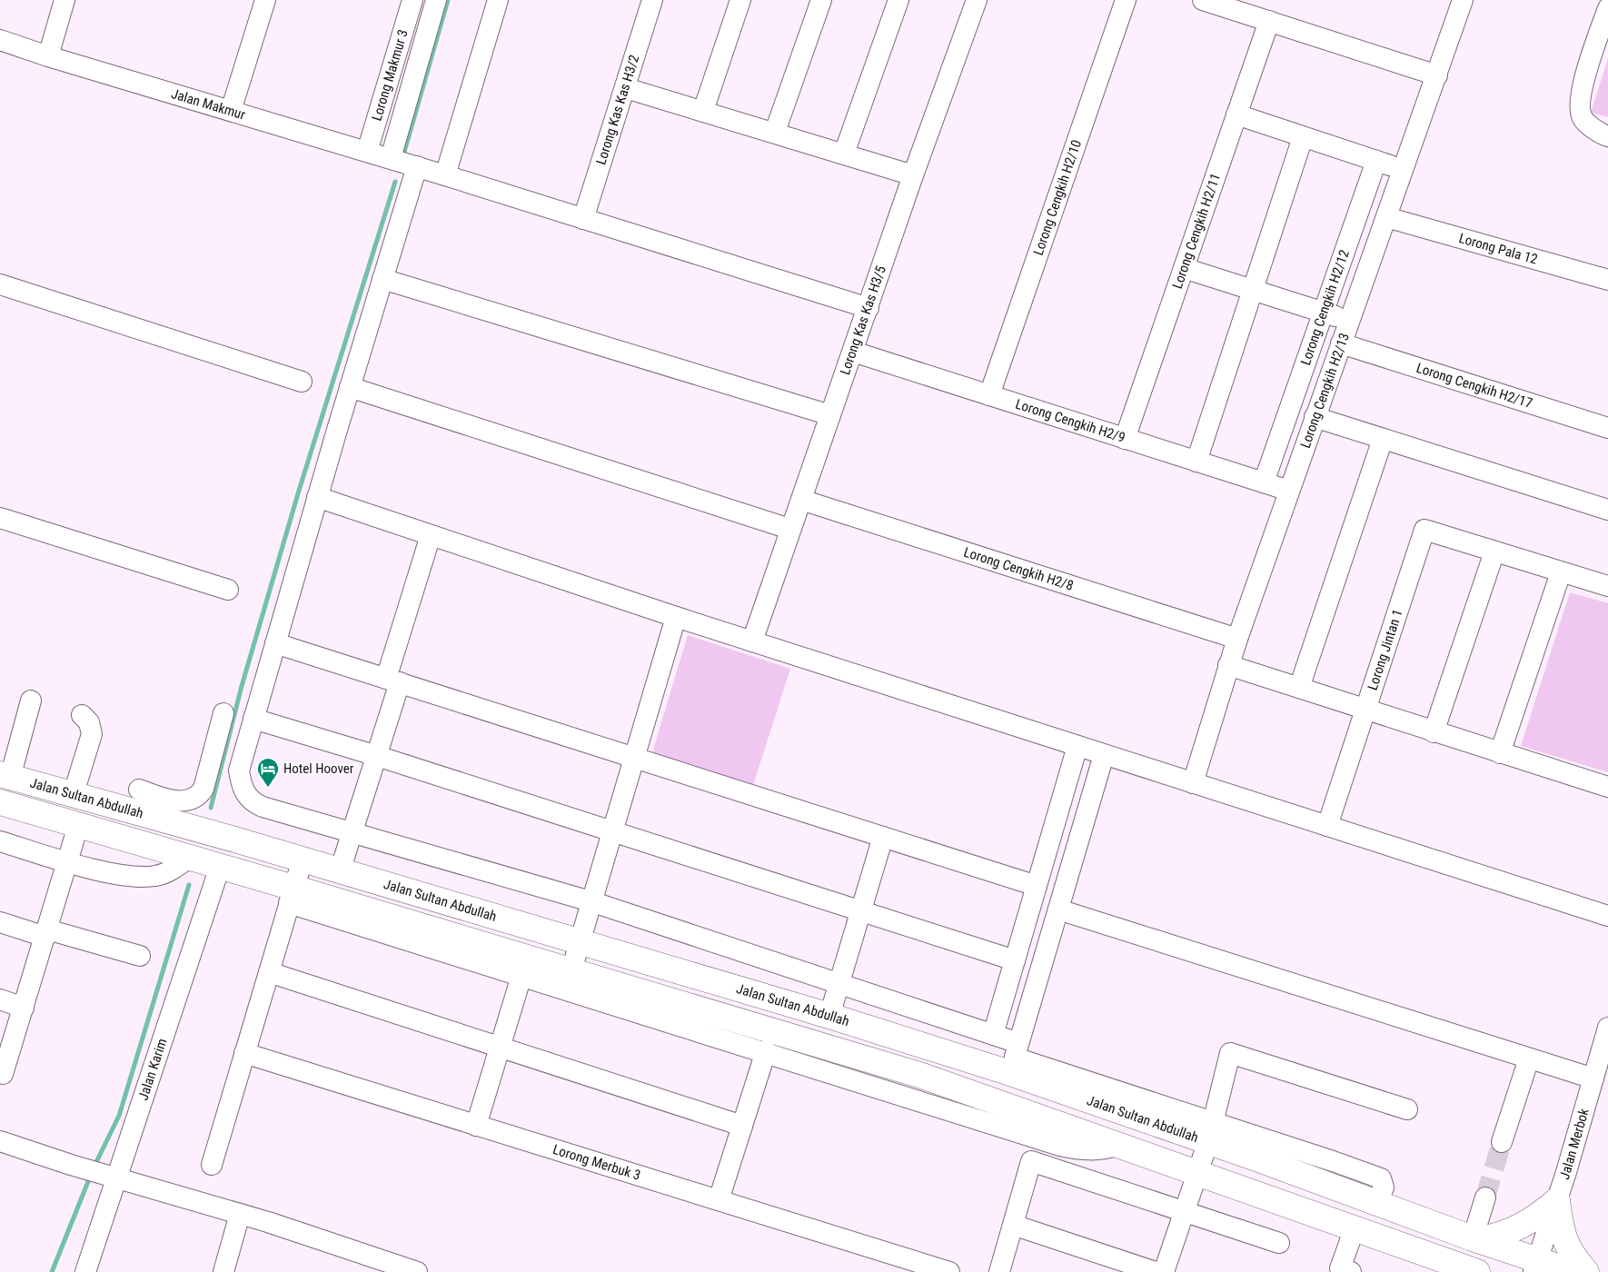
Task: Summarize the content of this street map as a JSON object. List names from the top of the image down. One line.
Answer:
{"streets":{"main road":["Jalan Sultan Abdullah"],"street":["Lorong Makmur 3","Jalan Makmur","Lorong Kas Kas H3/2","Lorong Cengkih H2/10","Lorong Cengkih H2/11","Lorong Pala 12","Lorong Cengkih H2/12","Lorong Kas Kas H3/5","Lorong Cengkih H2/17","Lorong Cengkih H2/13","Lorong Cengkih H2/9","Lorong Cengkih H2/8","Lorong Jintan 1","Jalan Karim","Jalan Merbok","Lorong Merbuk 3"]},"crossings":[["Lorong Makmur 3","Jalan Makmur"],["Jalan Makmur","Lorong Kas Kas H3/2"],["Jalan Makmur","Lorong Kas Kas H3/5"],["Lorong Cengkih H2/10","Lorong Cengkih H2/9"],["Lorong Cengkih H2/11","Lorong Cengkih H2/9"],["Lorong Pala 12","Lorong Cengkih H2/13"],["Lorong Cengkih H2/12","Lorong Cengkih H2/9"],["Lorong Kas Kas H3/5","Lorong Cengkih H2/9"],["Lorong Kas Kas H3/5","Lorong Cengkih H2/8"],["Lorong Cengkih H2/17","Lorong Cengkih H2/13"],["Lorong Cengkih H2/13","Lorong Cengkih H2/9"],["Lorong Cengkih H2/13","Lorong Cengkih H2/8"],["Jalan Sultan Abdullah","Jalan Karim"],["Jalan Sultan Abdullah","Jalan Merbok"]],"places":{"hotel":["Hotel Hoover"]}}
